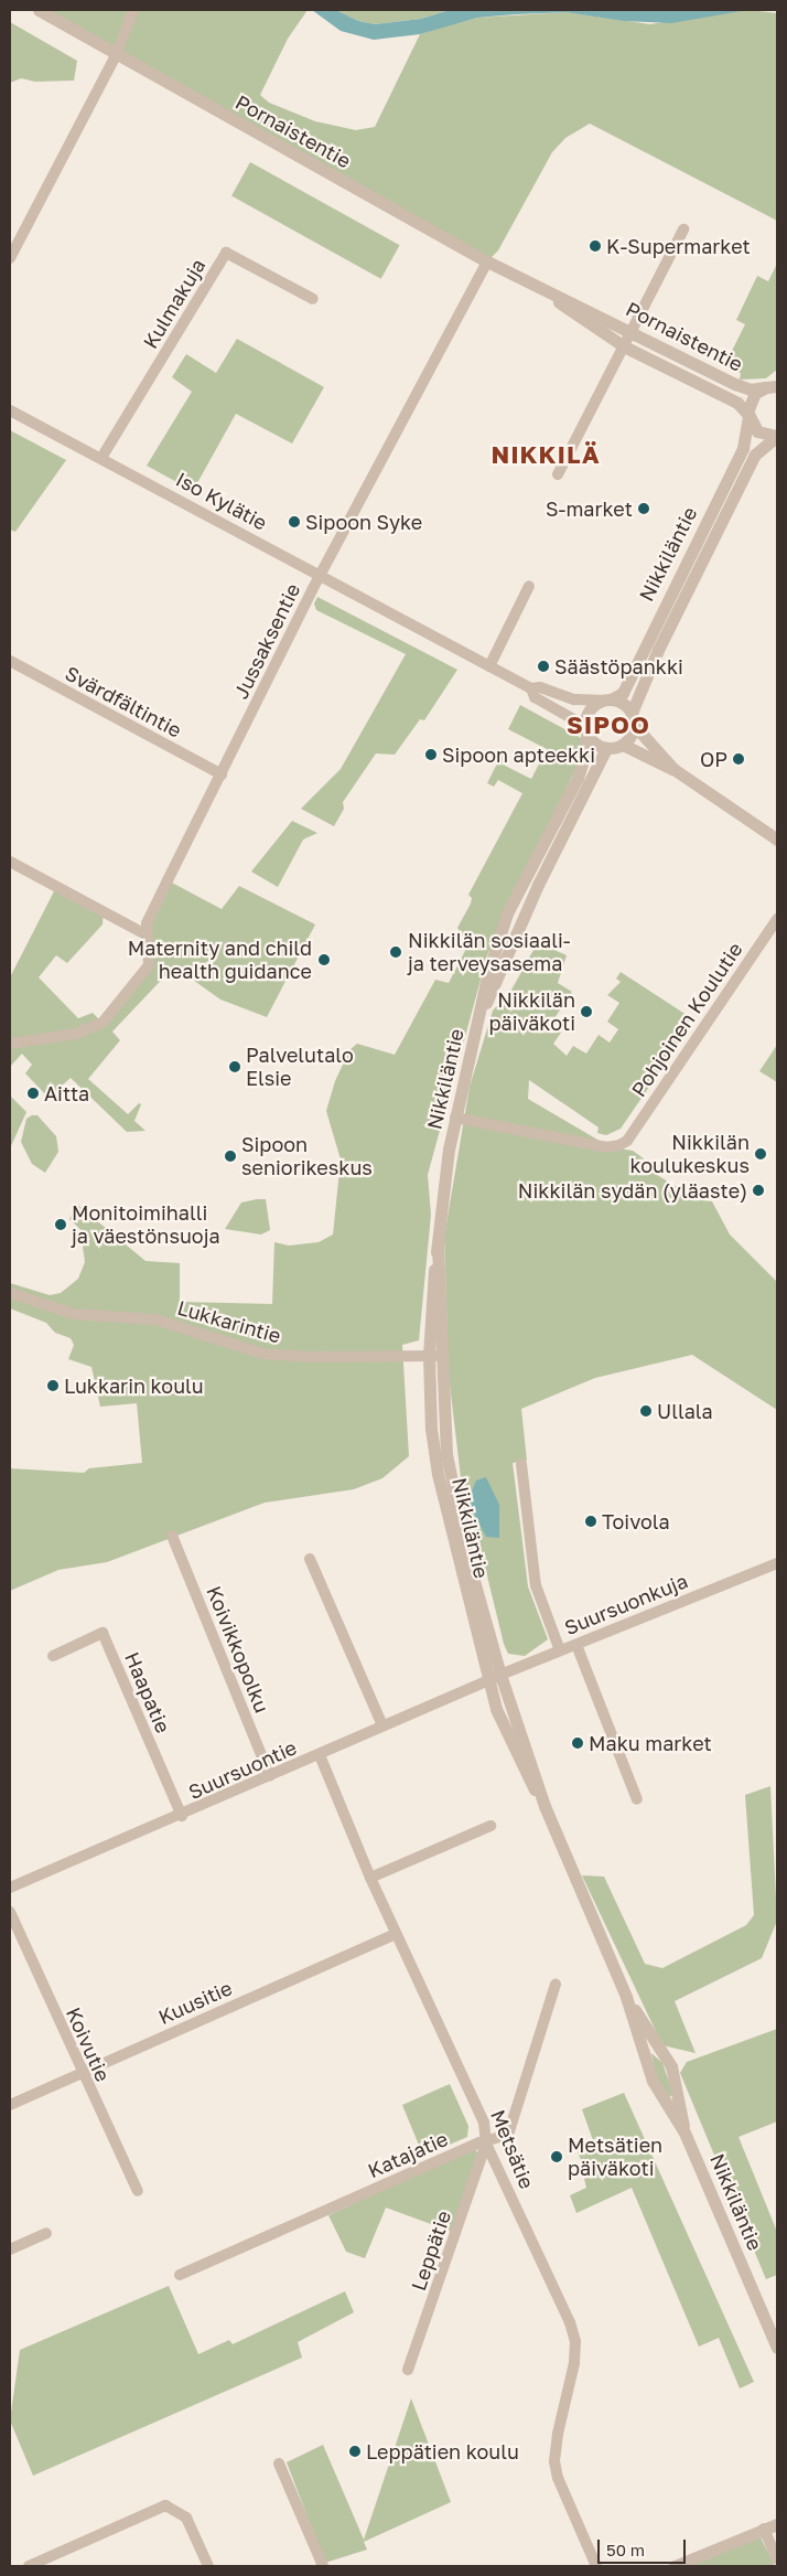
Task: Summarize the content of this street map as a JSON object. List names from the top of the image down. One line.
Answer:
{"streets":{"street":["Pornaistentie","Kulmakuja","Iso Kylätie","Nikkiläntie","Jussaksentie","Svärdfältintie","Pohjoinen Koulutie","Lukkarintie","Suursuonkuja","Koivikkopolku","Haapatie","Suursuontie","Kuusitie","Koivutie","Metsätie","Katajatie","Leppätie"]},"crossings":[["Pornaistentie","Nikkiläntie"],["Pornaistentie","Jussaksentie"],["Kulmakuja","Iso Kylätie"],["Iso Kylätie","Nikkiläntie"],["Iso Kylätie","Jussaksentie"],["Nikkiläntie","Pohjoinen Koulutie"],["Nikkiläntie","Lukkarintie"],["Nikkiläntie","Suursuonkuja"],["Nikkiläntie","Suursuontie"],["Jussaksentie","Svärdfältintie"],["Suursuonkuja","Suursuontie"],["Koivikkopolku","Suursuontie"],["Haapatie","Suursuontie"],["Suursuontie","Metsätie"],["Kuusitie","Koivutie"],["Kuusitie","Metsätie"],["Metsätie","Katajatie"],["Metsätie","Leppätie"],["Katajatie","Leppätie"]],"districts":["NIKKILÄ","SIPOO"],"places":["K-Supermarket","S-market","Sipoon Syke","Säästöpankki","Sipoon apteekki","OP","Nikkilän sosiaali- ja terveysasema","Maternity and child health guidance","Nikkilän päiväkoti","Palvelutalo Elsie","Aitta","Nikkilän koulukeskus","Sipoon seniorikeskus","Nikkilän sydän (yläaste)","Monitoimihalli ja väestönsuoja","Lukkarin koulu","Ullala","Toivola","Maku market","Metsätien päiväkoti","Leppätien koulu"],"scale_bar":"50 m"}
